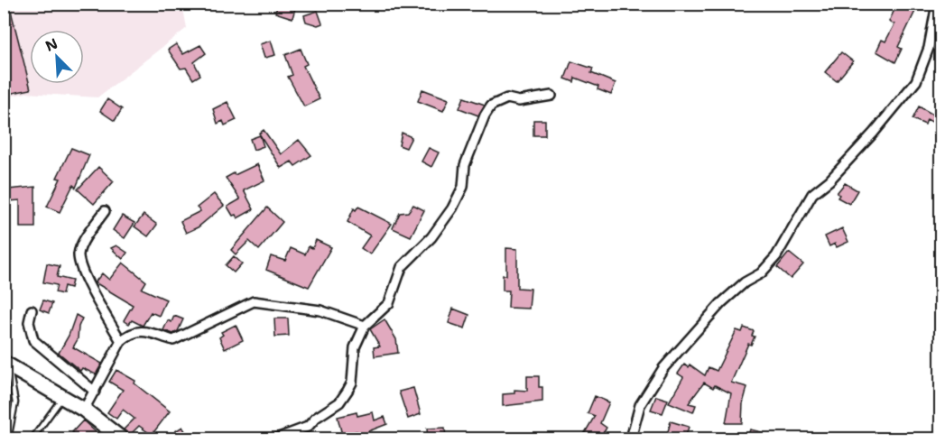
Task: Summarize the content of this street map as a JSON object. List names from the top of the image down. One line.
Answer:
{"north":"top left"}
